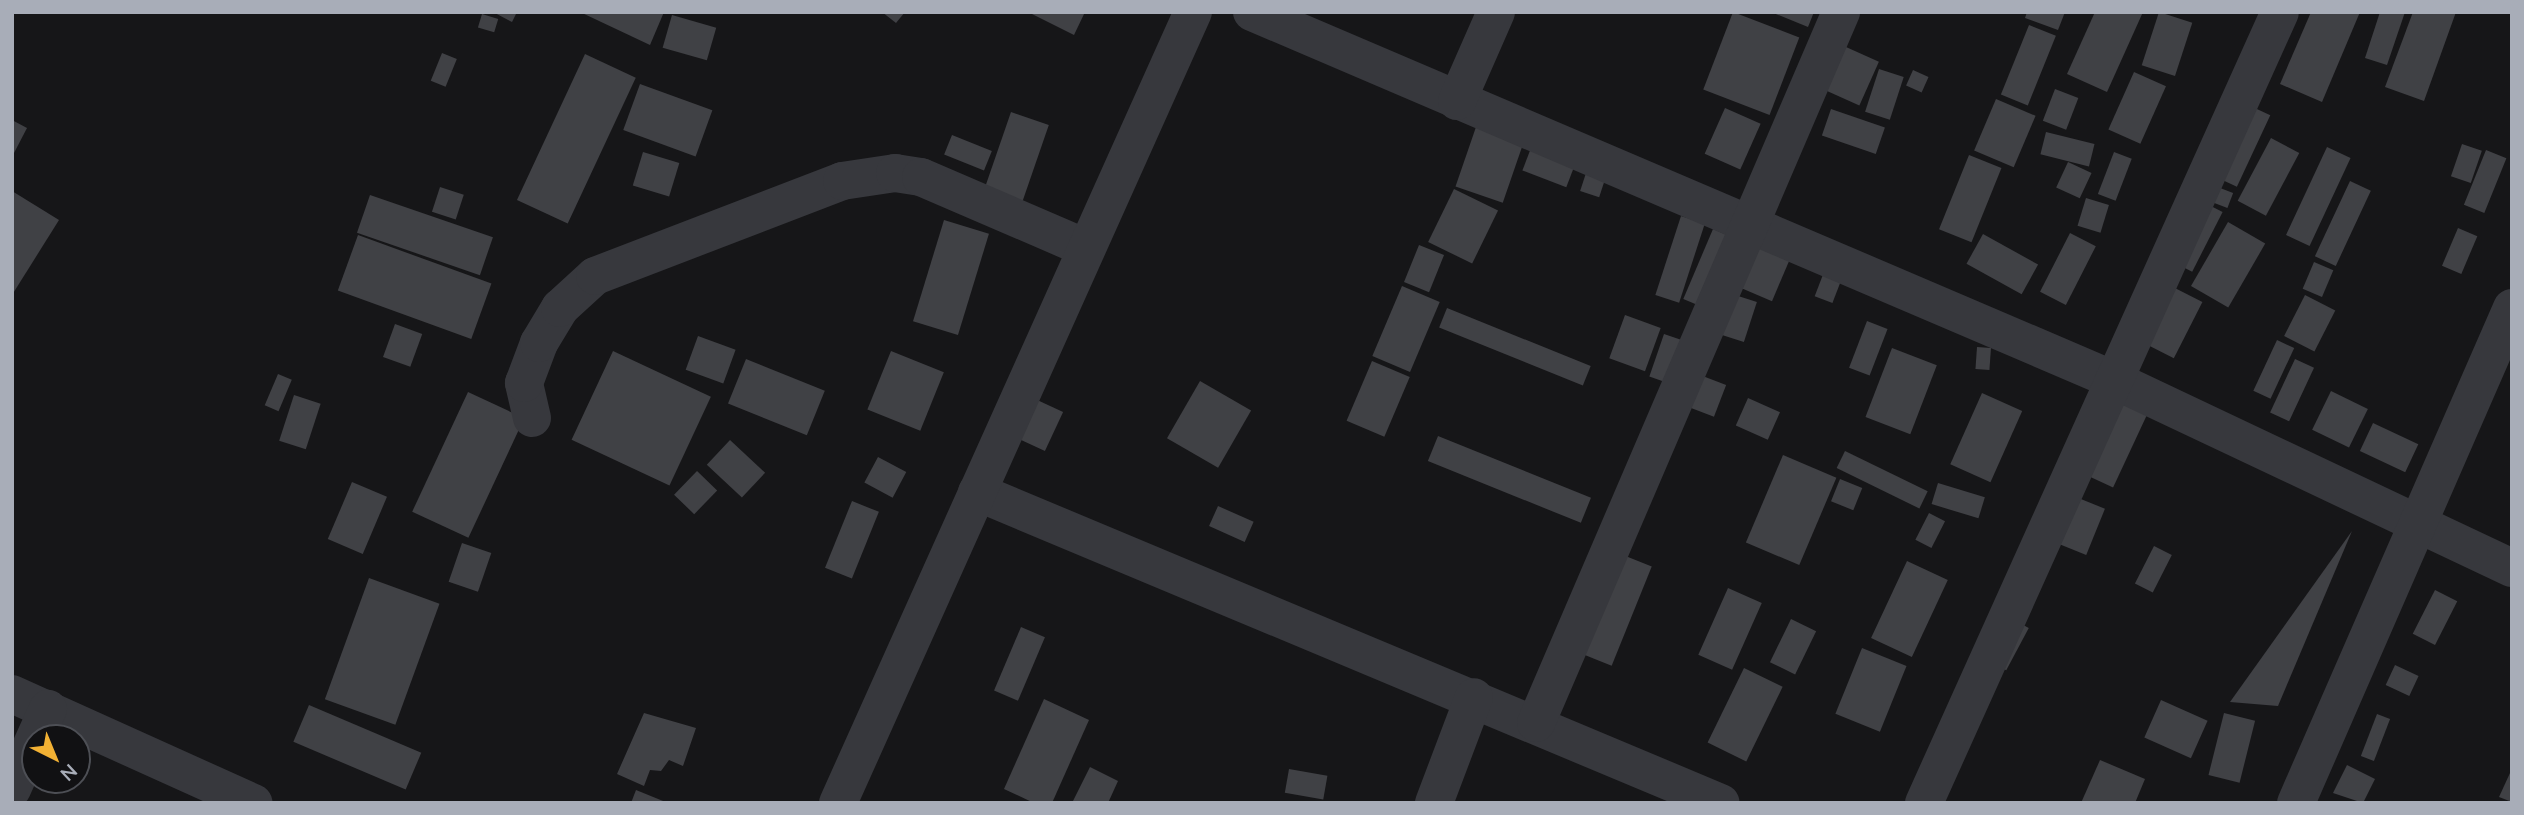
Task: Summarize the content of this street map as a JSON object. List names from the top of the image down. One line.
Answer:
{"north":"bottom right"}
